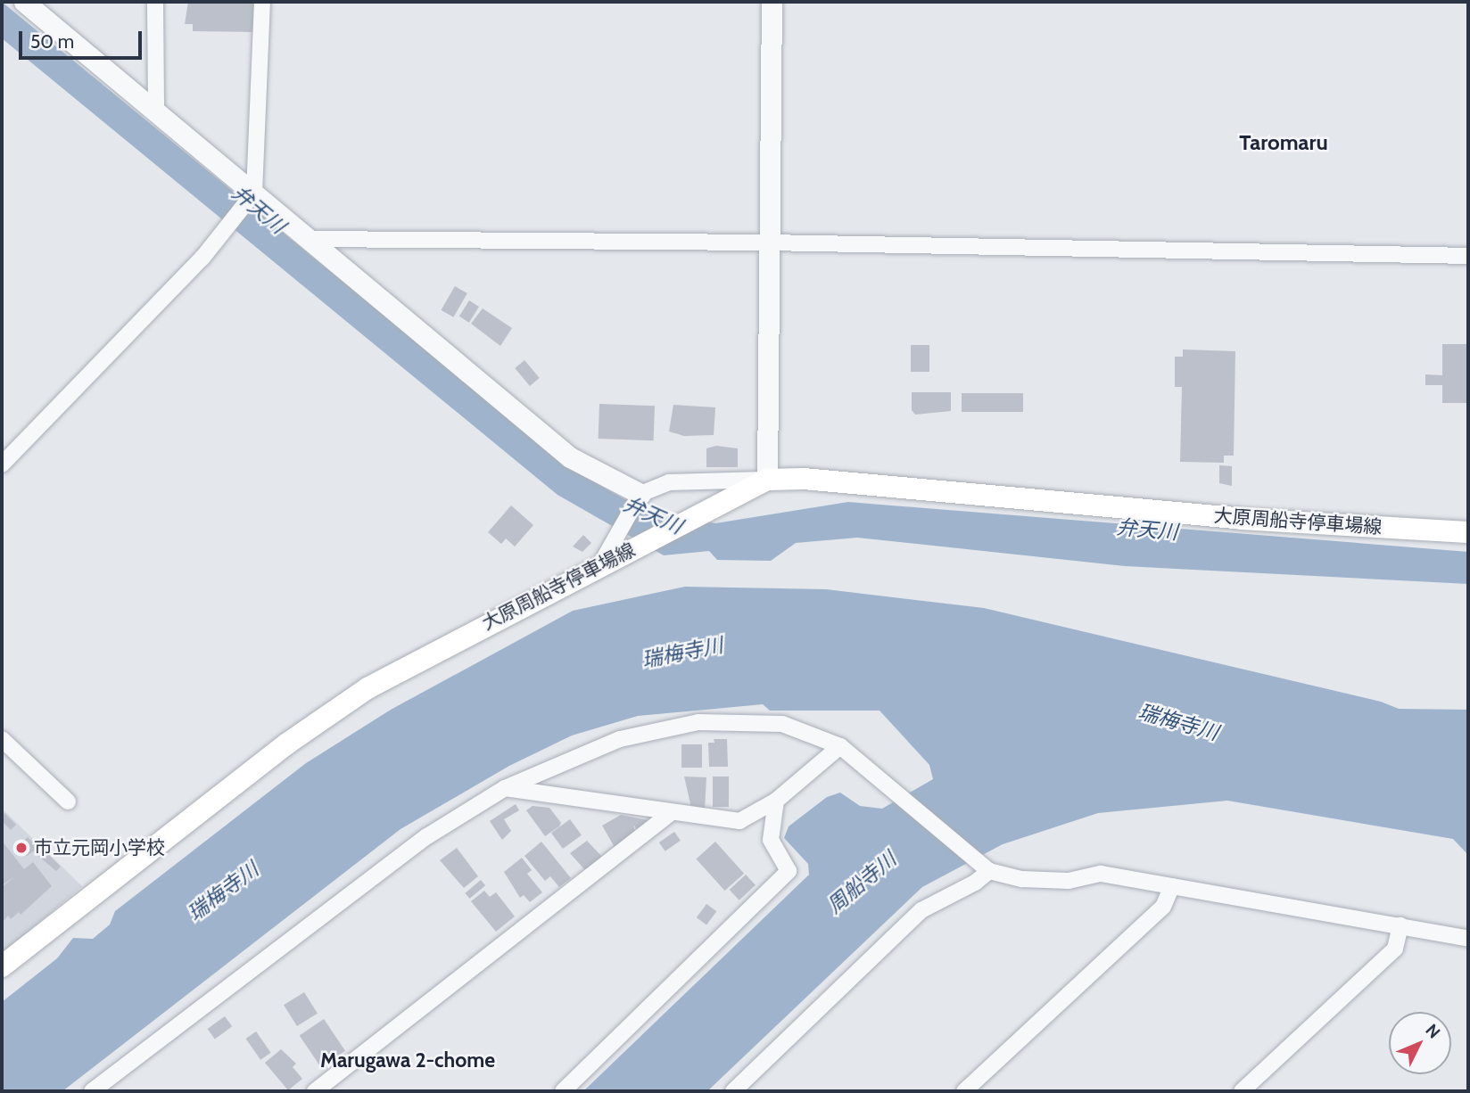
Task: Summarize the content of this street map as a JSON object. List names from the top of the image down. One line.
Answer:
{"streets":{"main road":["大原周船寺停車場線"]},"districts":["Taromaru","Marugawa 2-chome"],"water":["弁天川","瑞梅寺川","周船寺川"],"places":["市立元岡小学校"],"scale_bar":"50 m","north":"top right"}
